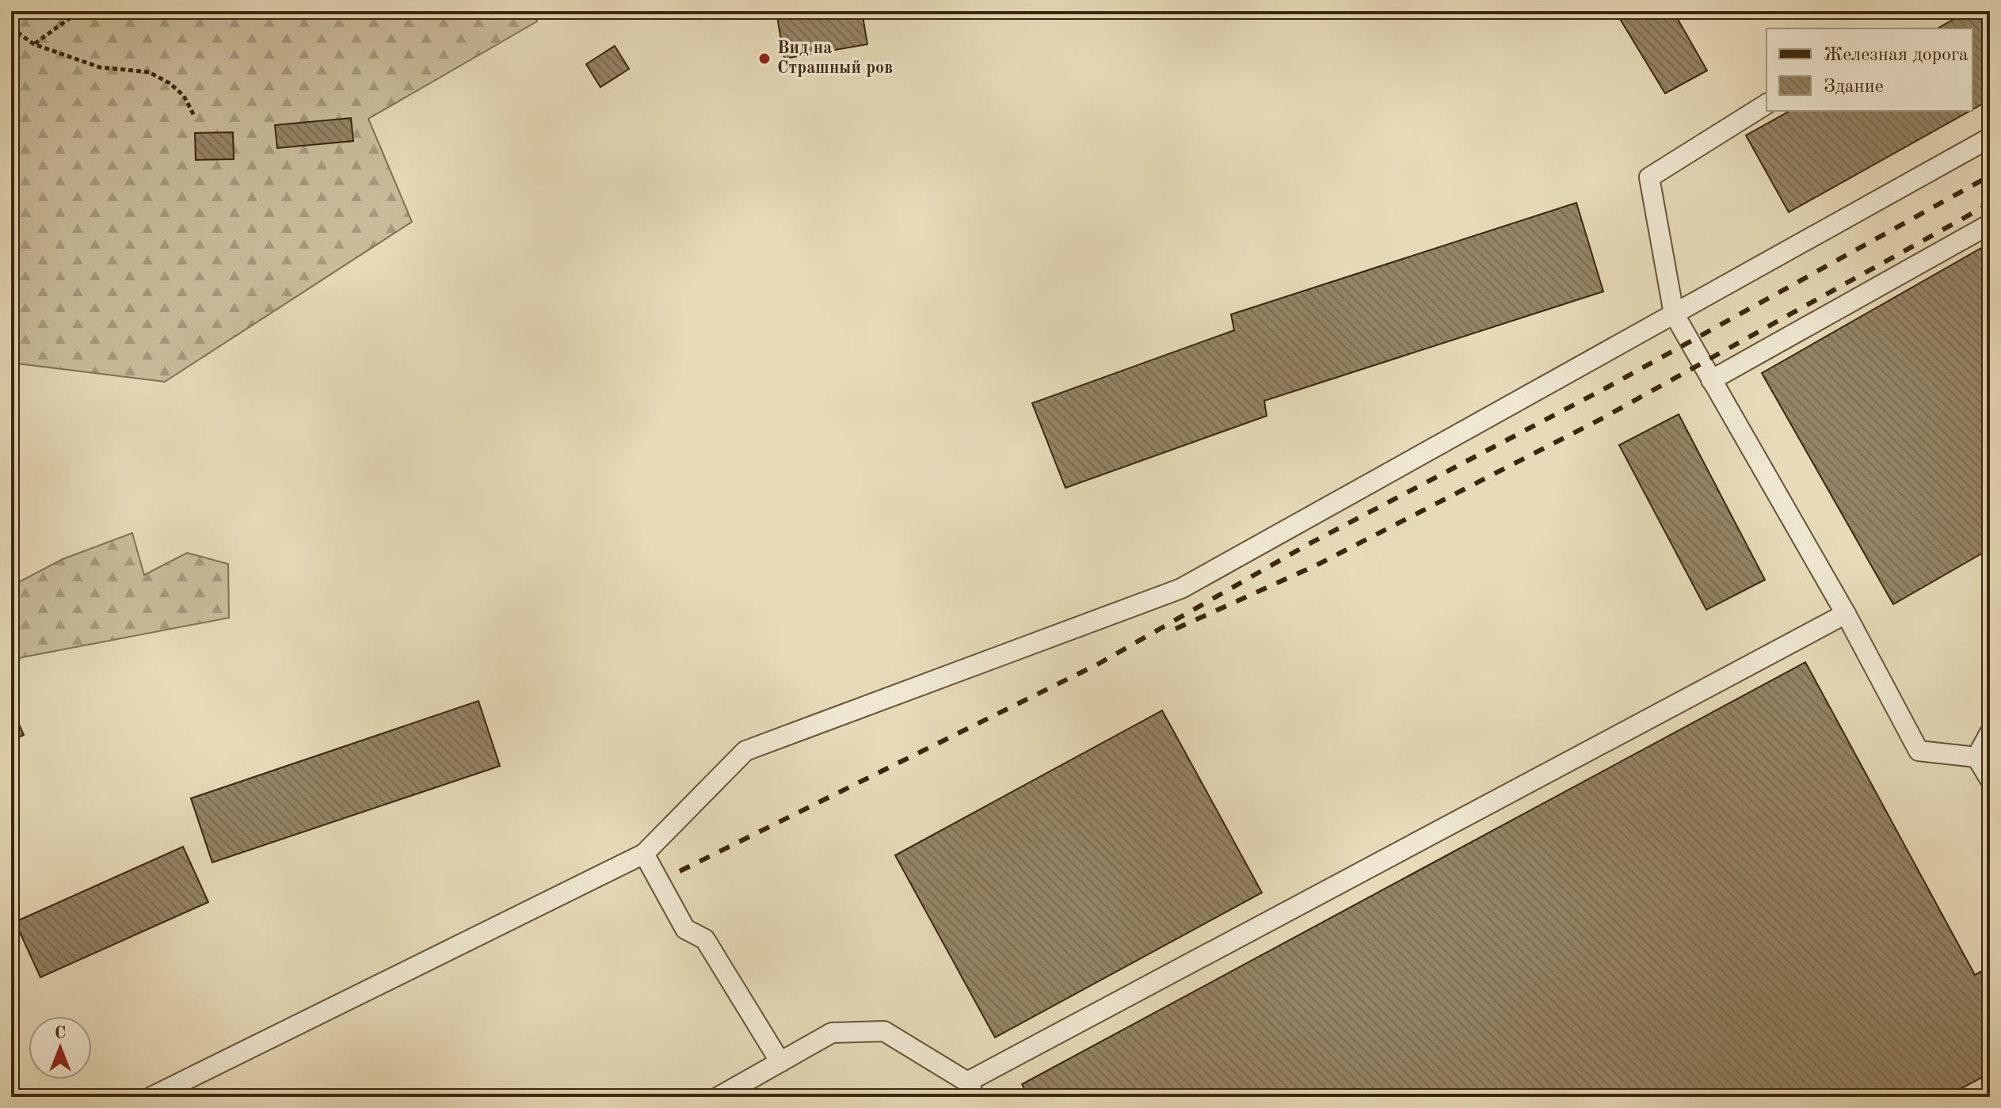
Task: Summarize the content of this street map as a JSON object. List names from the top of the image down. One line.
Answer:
{"places":["Вид на Страшный ров"],"legend":["Железная дорога","Здание"],"north":"top"}
